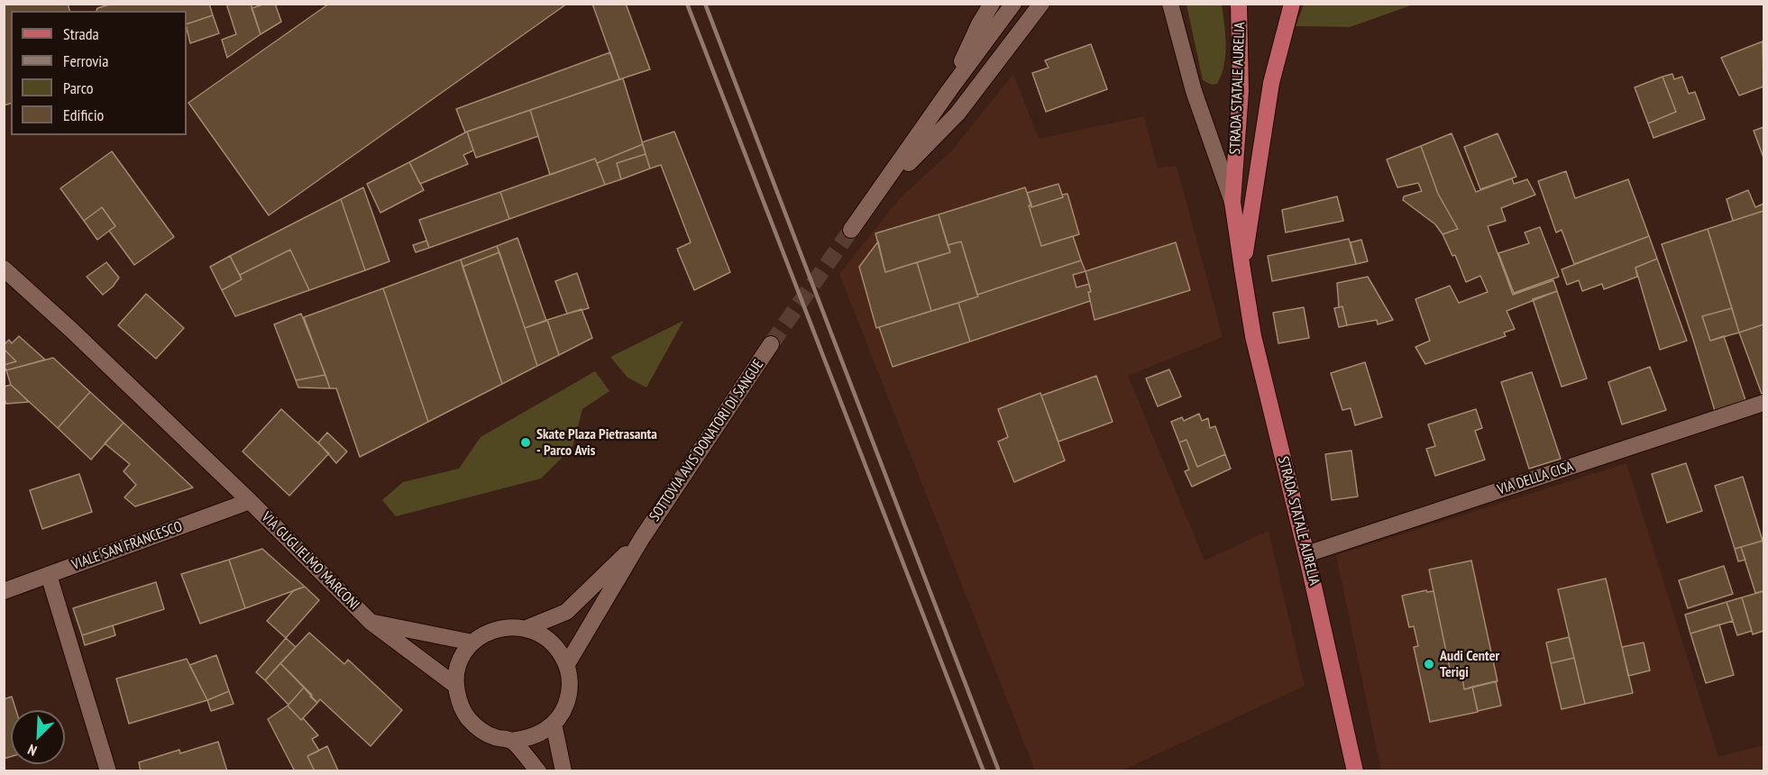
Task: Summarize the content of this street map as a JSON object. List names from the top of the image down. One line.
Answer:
{"streets":{"main road":["STRADA STATALE AURELIA"],"street":["SOTTOVIA AVIS DONATORI DI SANGUE","VIA DELLA CISA","VIALE SAN FRANCESCO","VIA GUGLIELMO MARCONI"]},"crossings":[["STRADA STATALE AURELIA","VIA DELLA CISA"],["SOTTOVIA AVIS DONATORI DI SANGUE","VIA GUGLIELMO MARCONI"],["VIALE SAN FRANCESCO","VIA GUGLIELMO MARCONI"]],"places":["Skate Plaza Pietrasanta - Parco Avis","Audi Center Terigi"],"legend":["Strada","Ferrovia","Parco","Edificio"],"north":"bottom left"}
